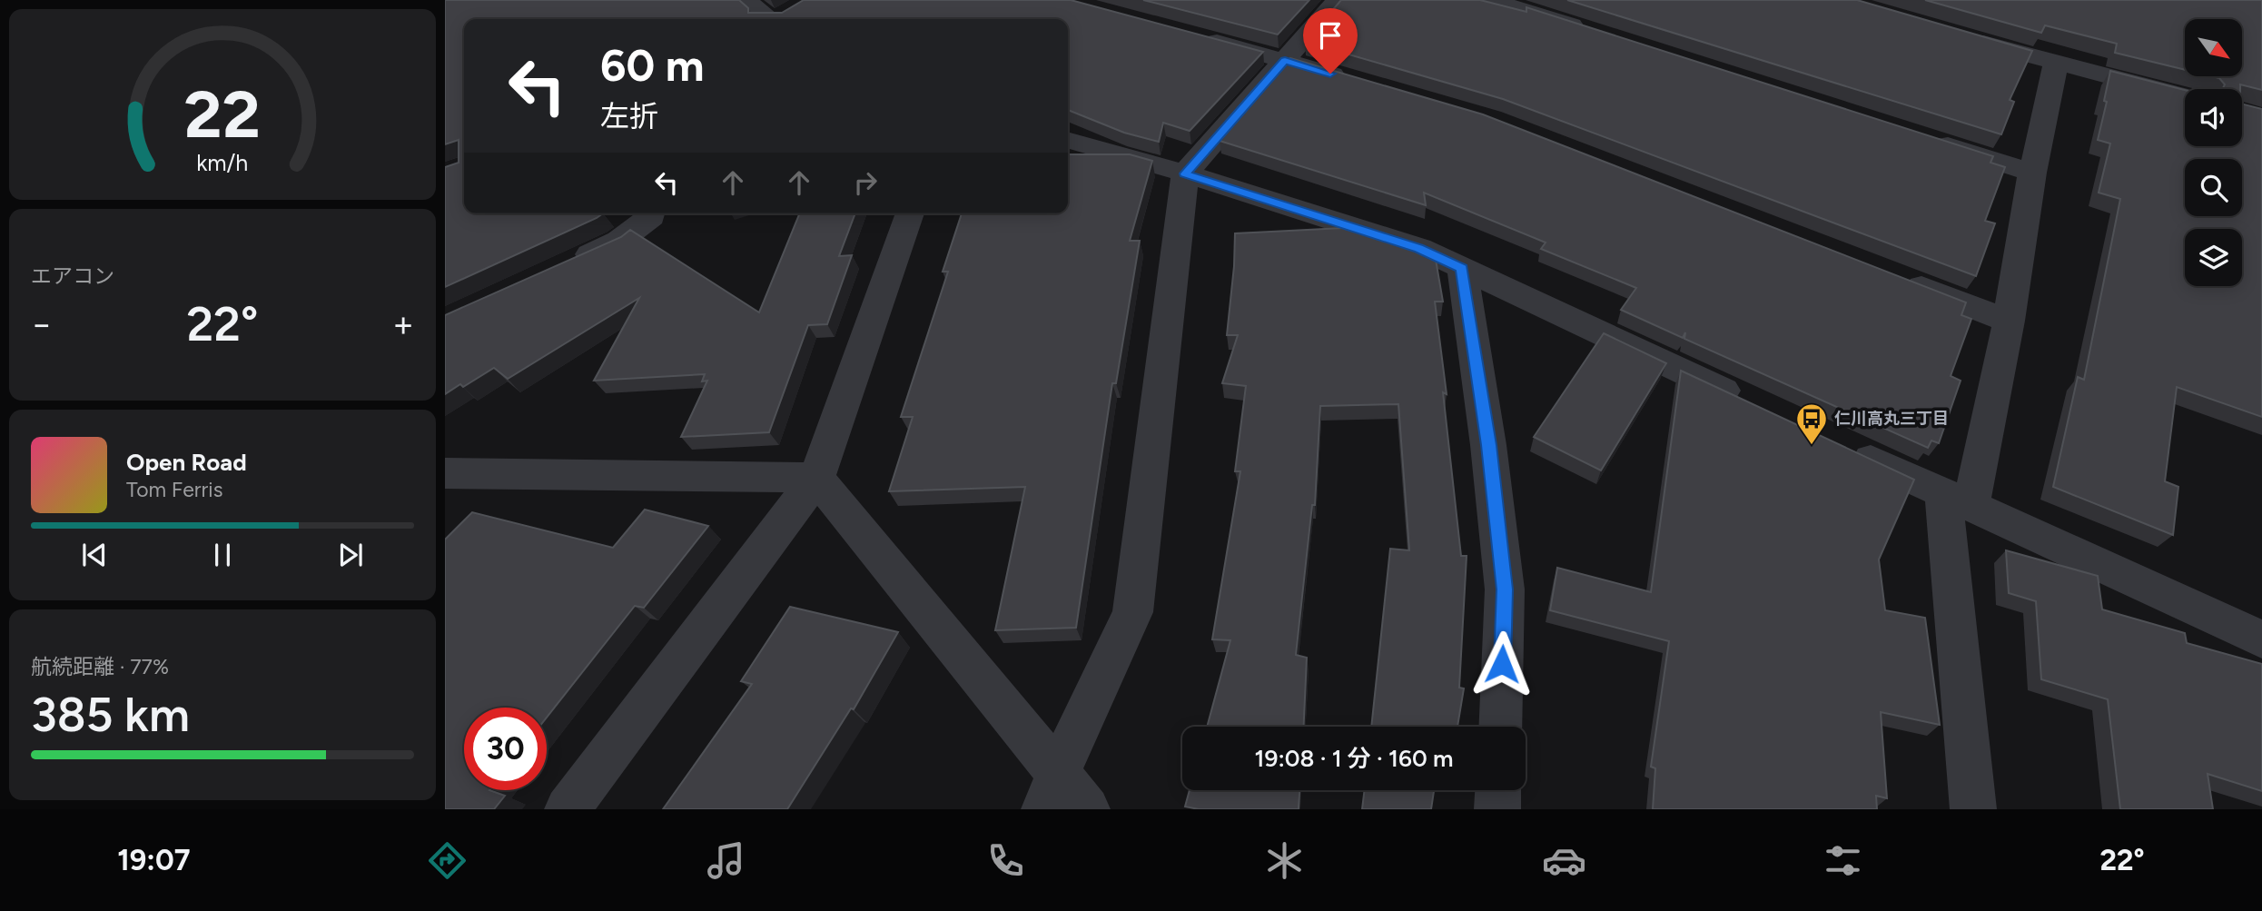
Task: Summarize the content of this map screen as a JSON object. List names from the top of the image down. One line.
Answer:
{"places":{"bus stop":["仁川高丸三丁目"]},"north":"bottom right","page":{"turn":["60 m","左折"],"tile":["エアコン",["航続距離 · 77%","385 km"]],"heat":["−","22°","+"],"song":["Open Road","Tom Ferris"],"limit":"30","trip":"19:08 · 1 分 · 160 m","tabs":["19:07","22°"],"gauge":["22","km/h"]}}
